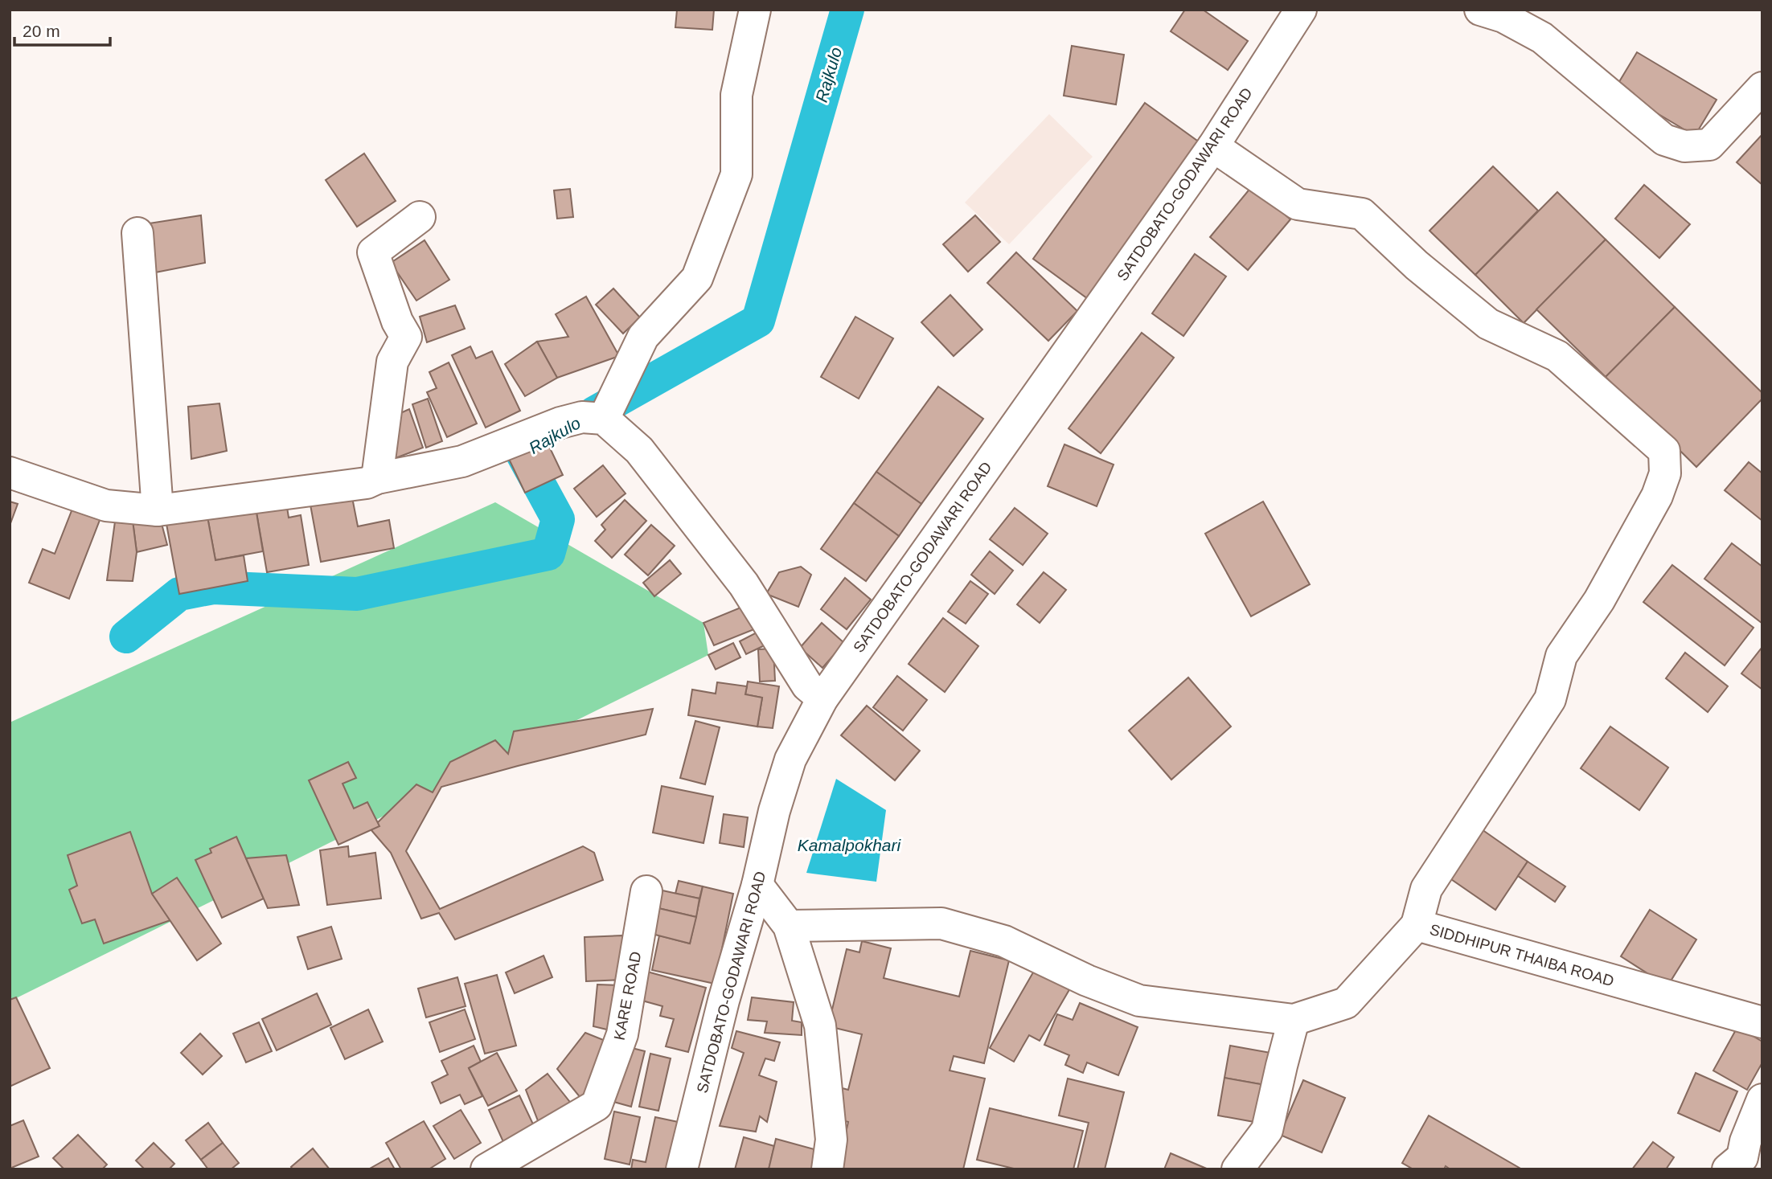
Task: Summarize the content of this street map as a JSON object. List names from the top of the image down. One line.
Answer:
{"streets":{"street":["SATDOBATO-GODAWARI ROAD","SIDDHIPUR THAIBA ROAD","KARE ROAD"]},"water":["Rajkulo","Kamalpokhari"],"scale_bar":"20 m"}
